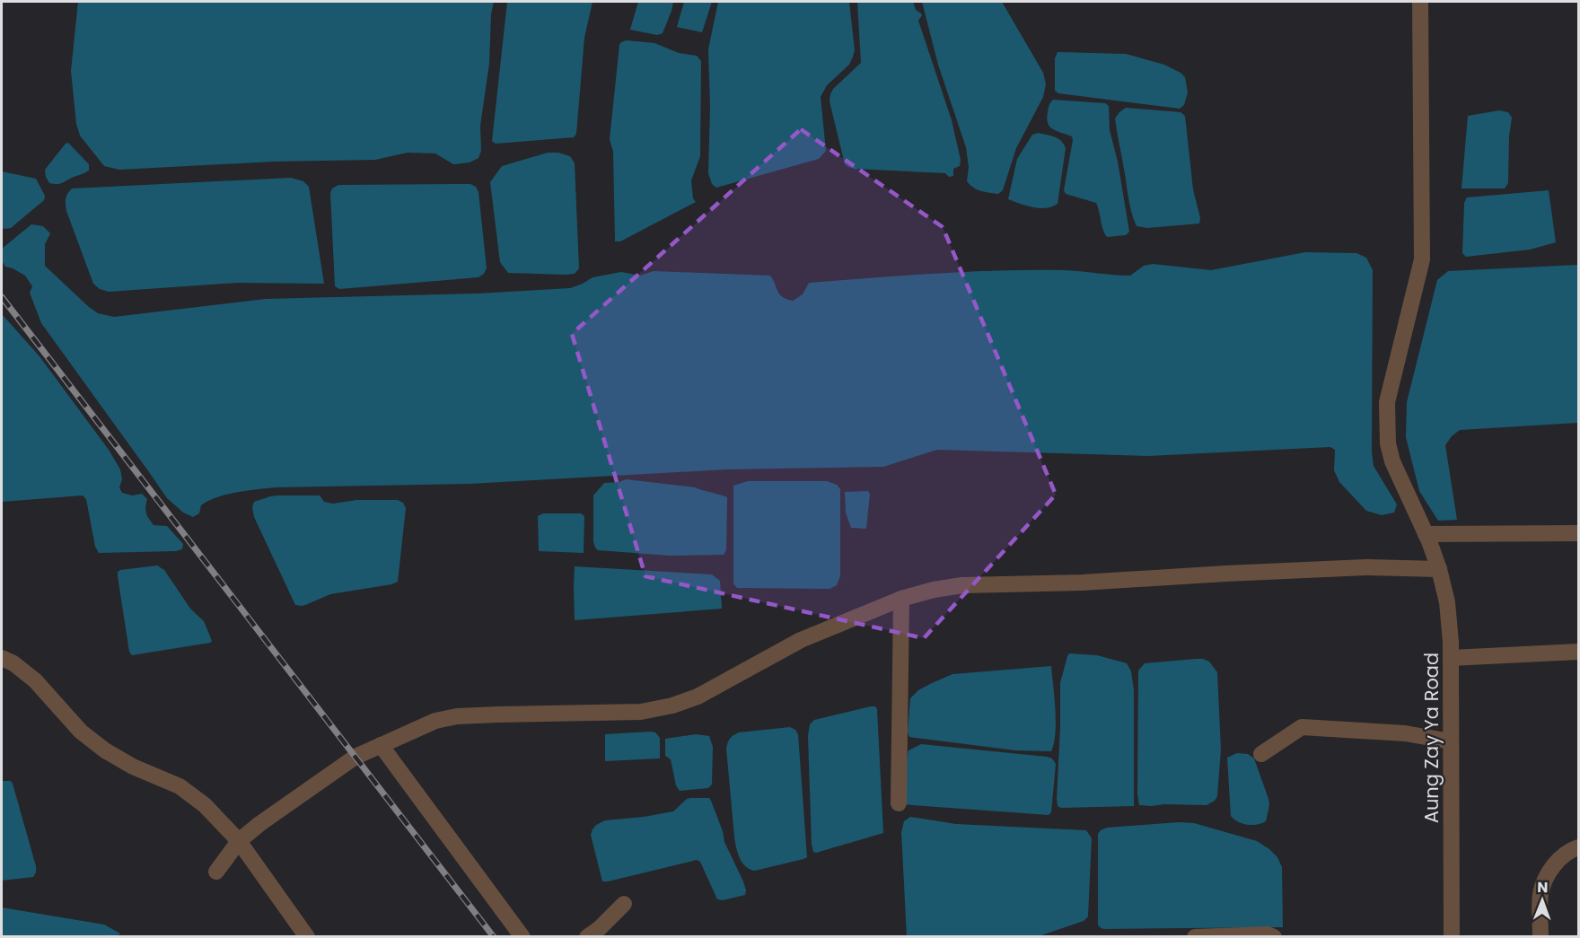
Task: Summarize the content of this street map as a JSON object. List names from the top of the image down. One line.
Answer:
{"streets":{"street":["Aung Zay Ya Road"]},"north":"top"}
